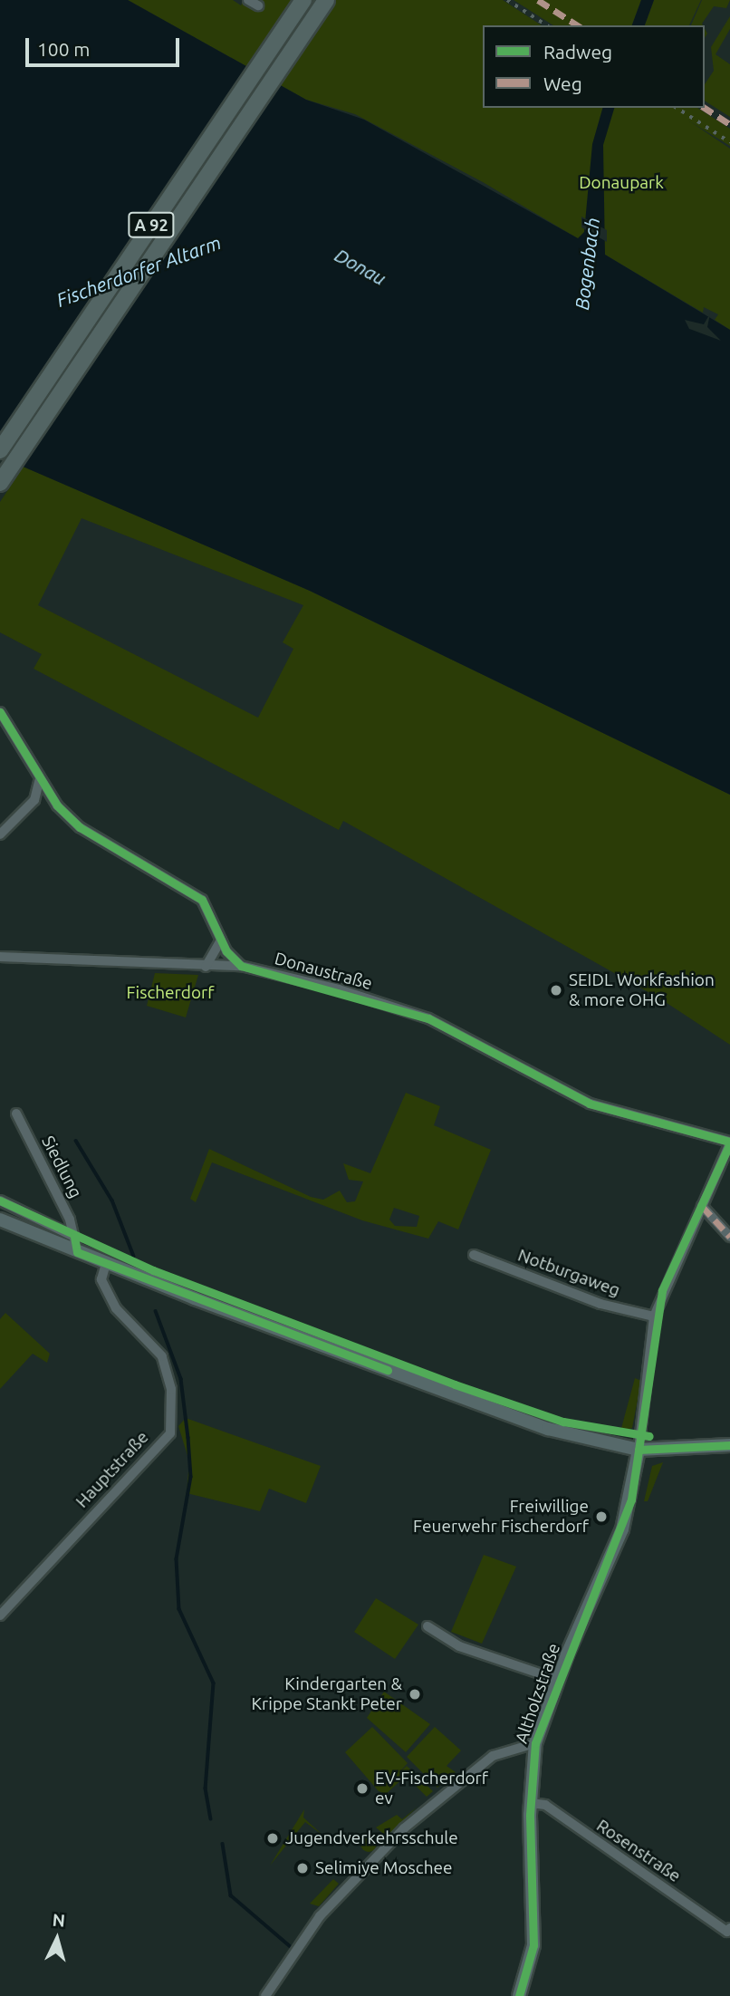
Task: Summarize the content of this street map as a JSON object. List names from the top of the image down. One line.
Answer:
{"streets":{"highway":["A 92"],"main road":["Altholzstraße"],"street":["Donaustraße","Siedlung","Notburgaweg","Hauptstraße","Rosenstraße"]},"crossings":[["Donaustraße","Notburgaweg"],["Donaustraße","Altholzstraße"],["Altholzstraße","Rosenstraße"]],"water":["Bogenbach","Donau","Fischerdorfer Altarm"],"parks":["Donaupark","Fischerdorf"],"places":["SEIDL Workfashion & more OHG","Freiwillige Feuerwehr Fischerdorf","Kindergarten & Krippe Stankt Peter","EV-Fischerdorf ev","Jugendverkehrsschule","Selimiye Moschee"],"legend":["Radweg","Weg"],"scale_bar":"100 m","north":"top"}
